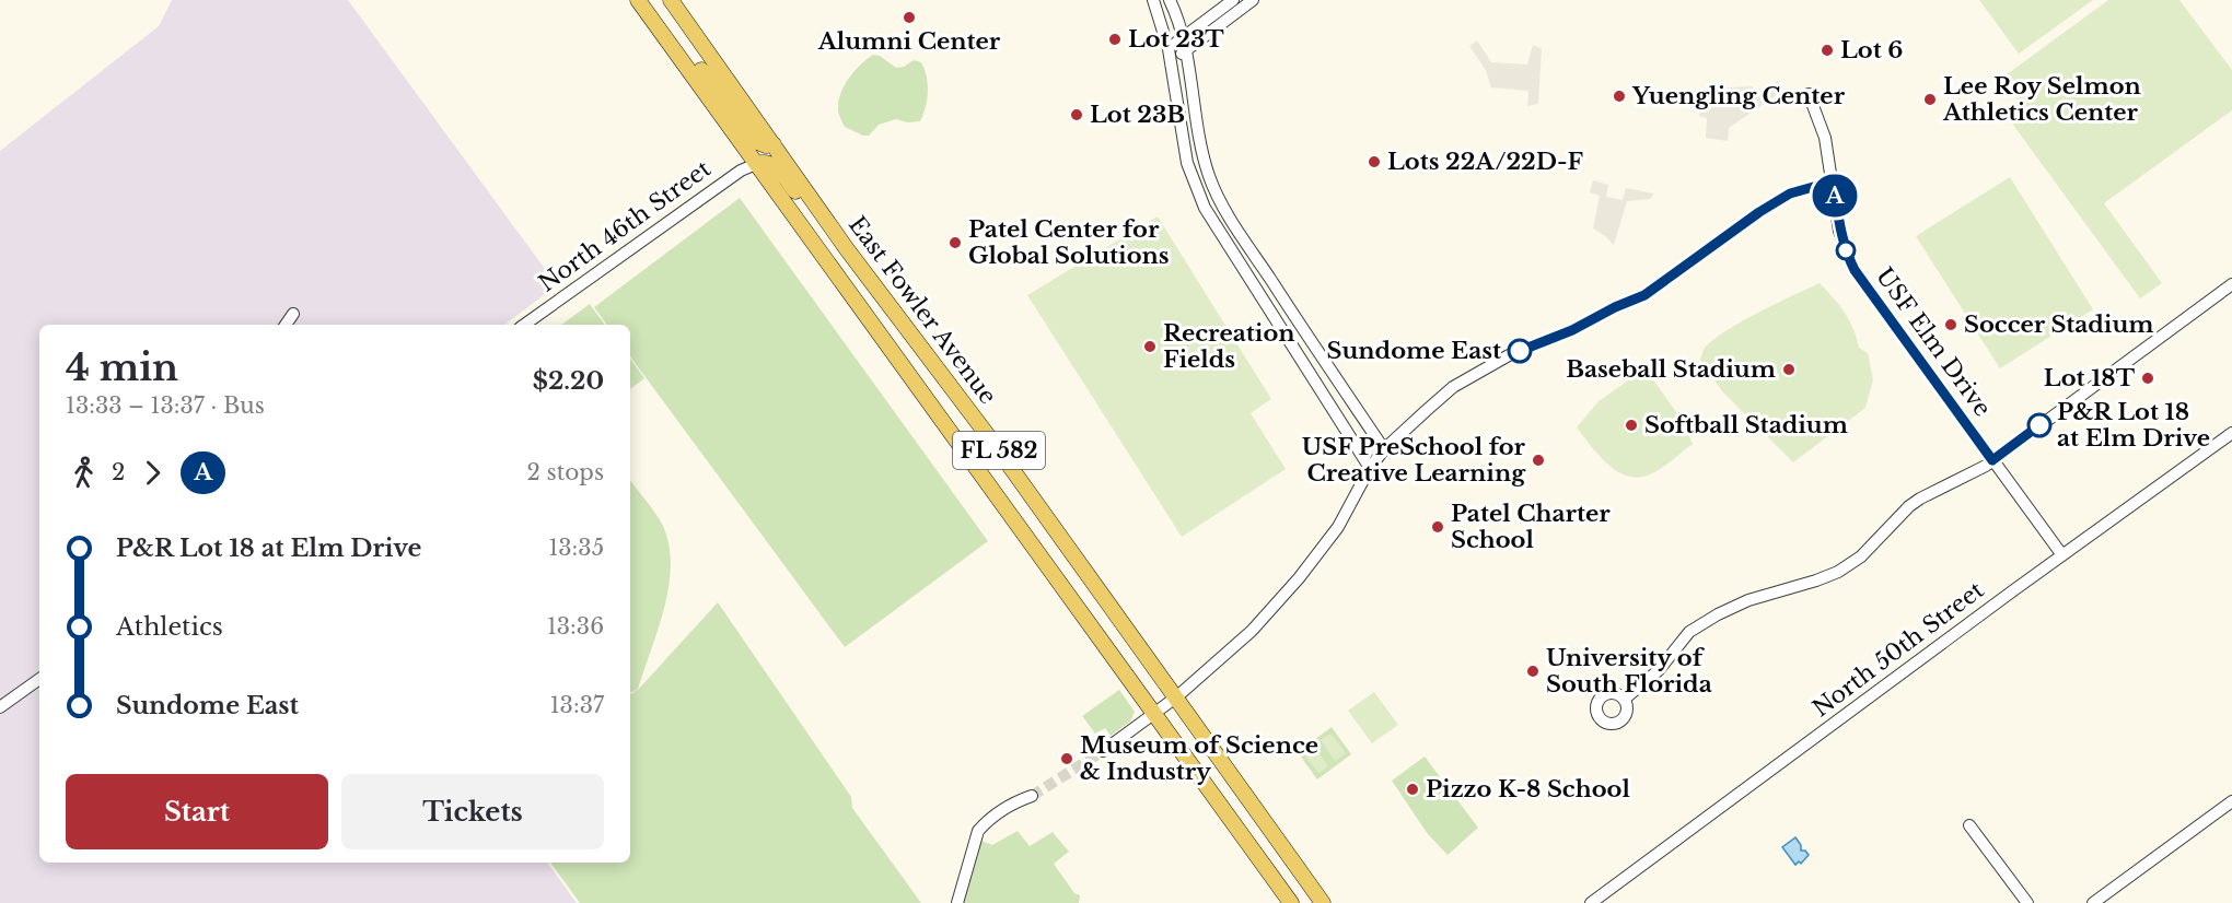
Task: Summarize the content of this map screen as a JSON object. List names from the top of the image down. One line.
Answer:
{"streets":{"main road":["East Fowler Avenue","FL 582"],"street":["North 46th Street","USF Elm Drive","North 50th Street"]},"crossings":[["North 46th Street","East Fowler Avenue"],["USF Elm Drive","North 50th Street"]],"places":["Alumni Center","Lot 23T","Lot 6","Yuengling Center","Lee Roy Selmon Athletics Center","Lot 23B","Lots 22A/22D-F","Patel Center for Global Solutions","Soccer Stadium","Recreation Fields","Sundome East","Baseball Stadium","Lot 18T","Softball Stadium","P&R Lot 18 at Elm Drive","USF PreSchool for Creative Learning","Patel Charter School","University of South Florida","Museum of Science & Industry","Pizzo K-8 School"],"lines":["bus line A"],"page":{"on_map":"A","heading":["4 min","13:33 – 13:37 · Bus","$2.20"],"legs":["2","A","2 stops"],"list":[{"name":"P&R Lot 18 at Elm Drive","value":"13:35"},{"name":"Athletics","value":"13:36"},{"name":"Sundome East","value":"13:37"}],"buttons":["Start","Tickets"]}}
